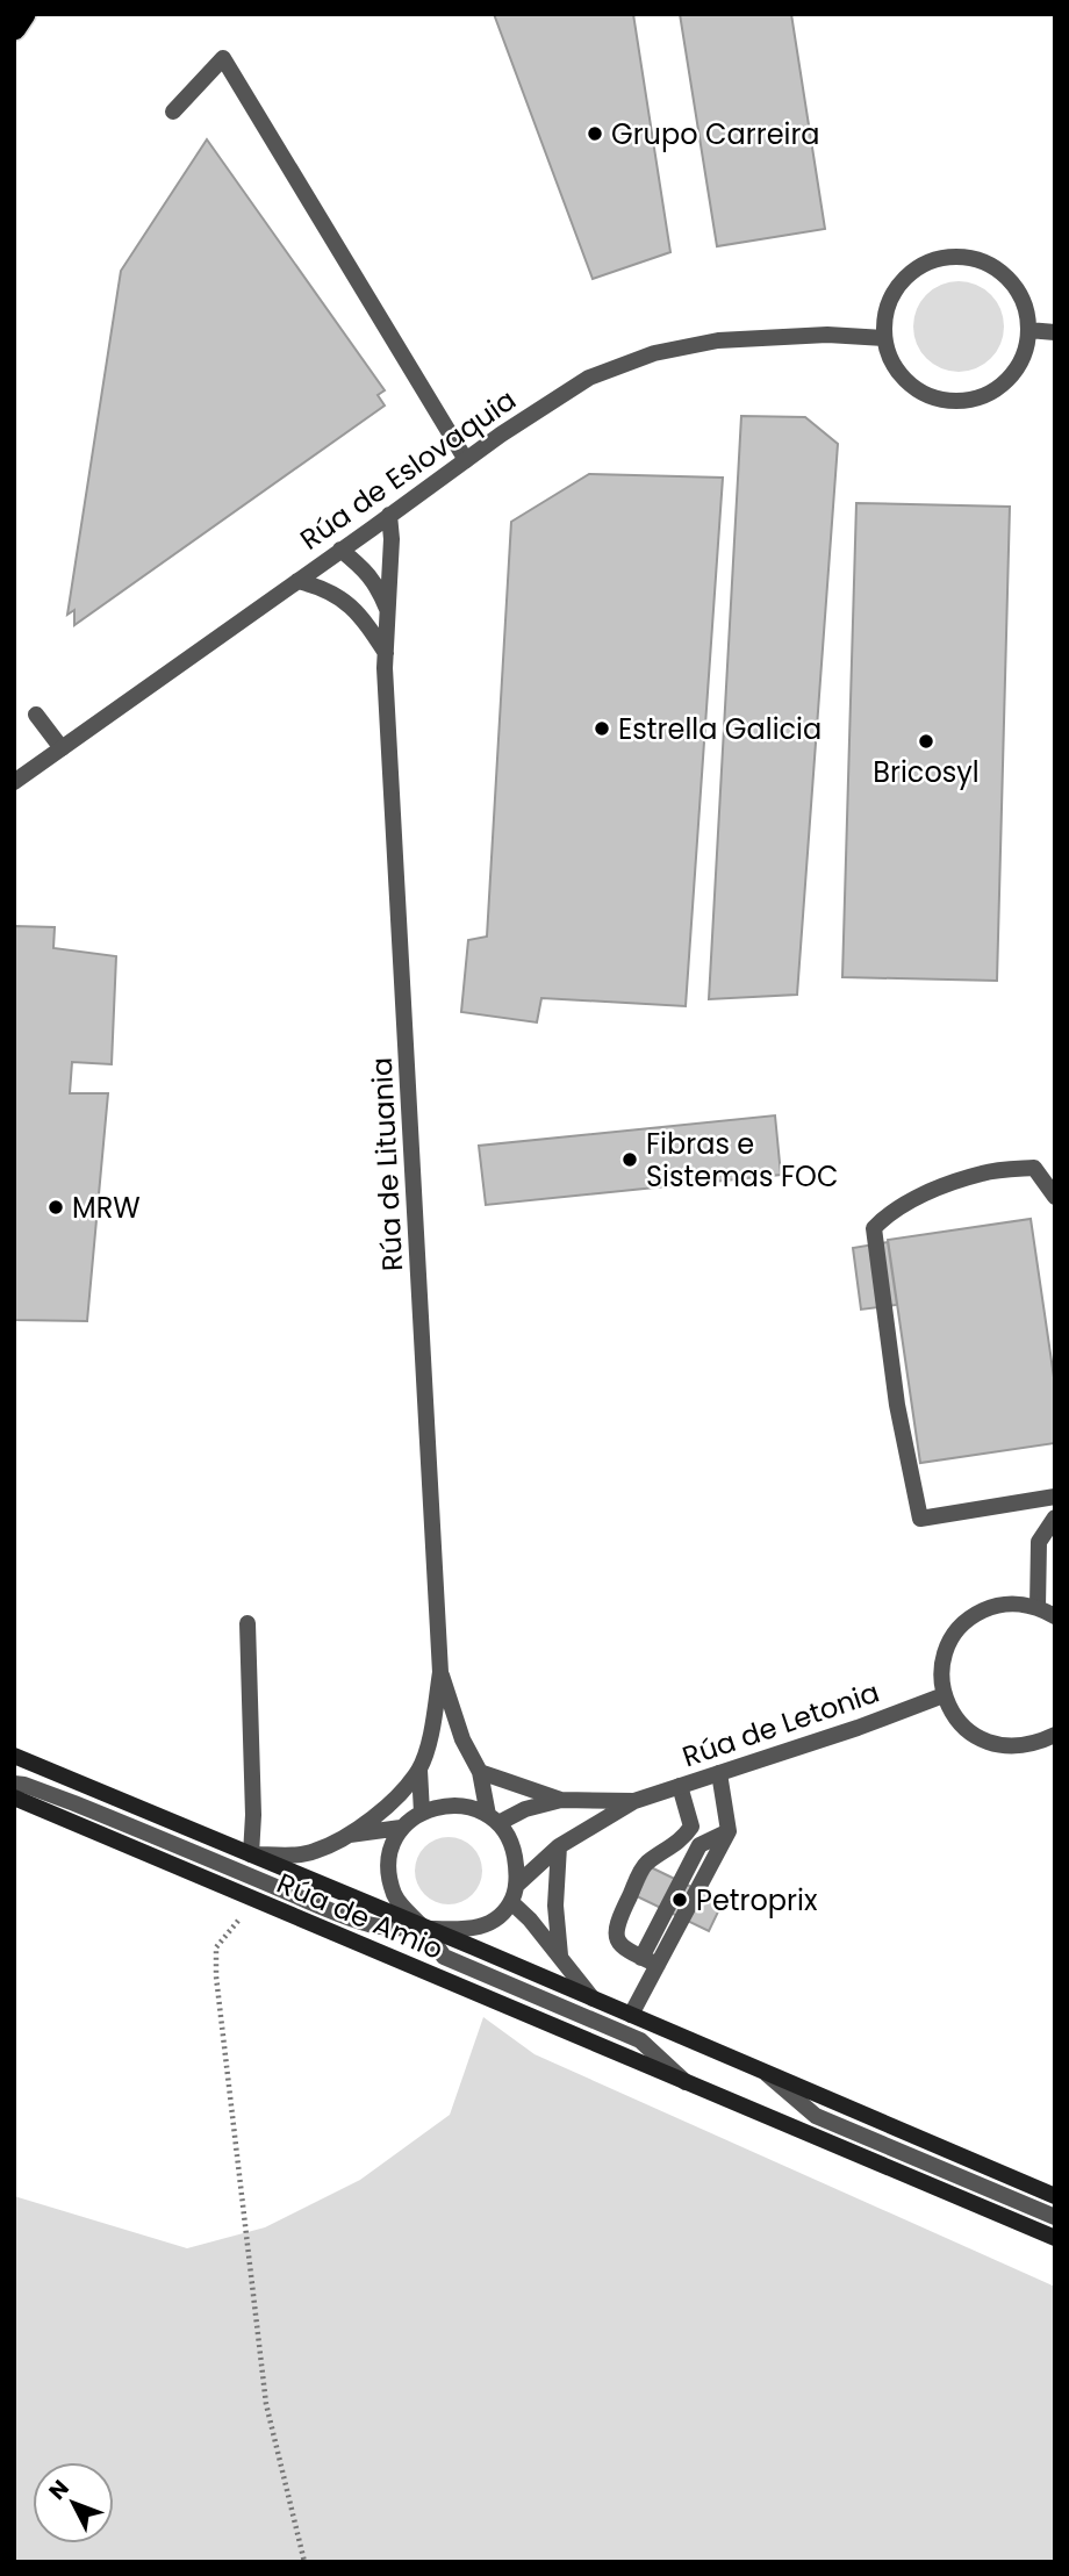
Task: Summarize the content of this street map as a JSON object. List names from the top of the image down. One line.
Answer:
{"streets":{"street":["Rúa de Eslovaquia","Rúa de Lituania","Rúa de Letonia","Rúa de Amio"]},"crossings":[["Rúa de Eslovaquia","Rúa de Lituania"],["Rúa de Lituania","Rúa de Letonia"],["Rúa de Lituania","Rúa de Amio"],["Rúa de Letonia","Rúa de Amio"]],"places":["Grupo Carreira","Estrella Galicia","Bricosyl","Fibras e Sistemas FOC","MRW","Petroprix"],"north":"top left"}
